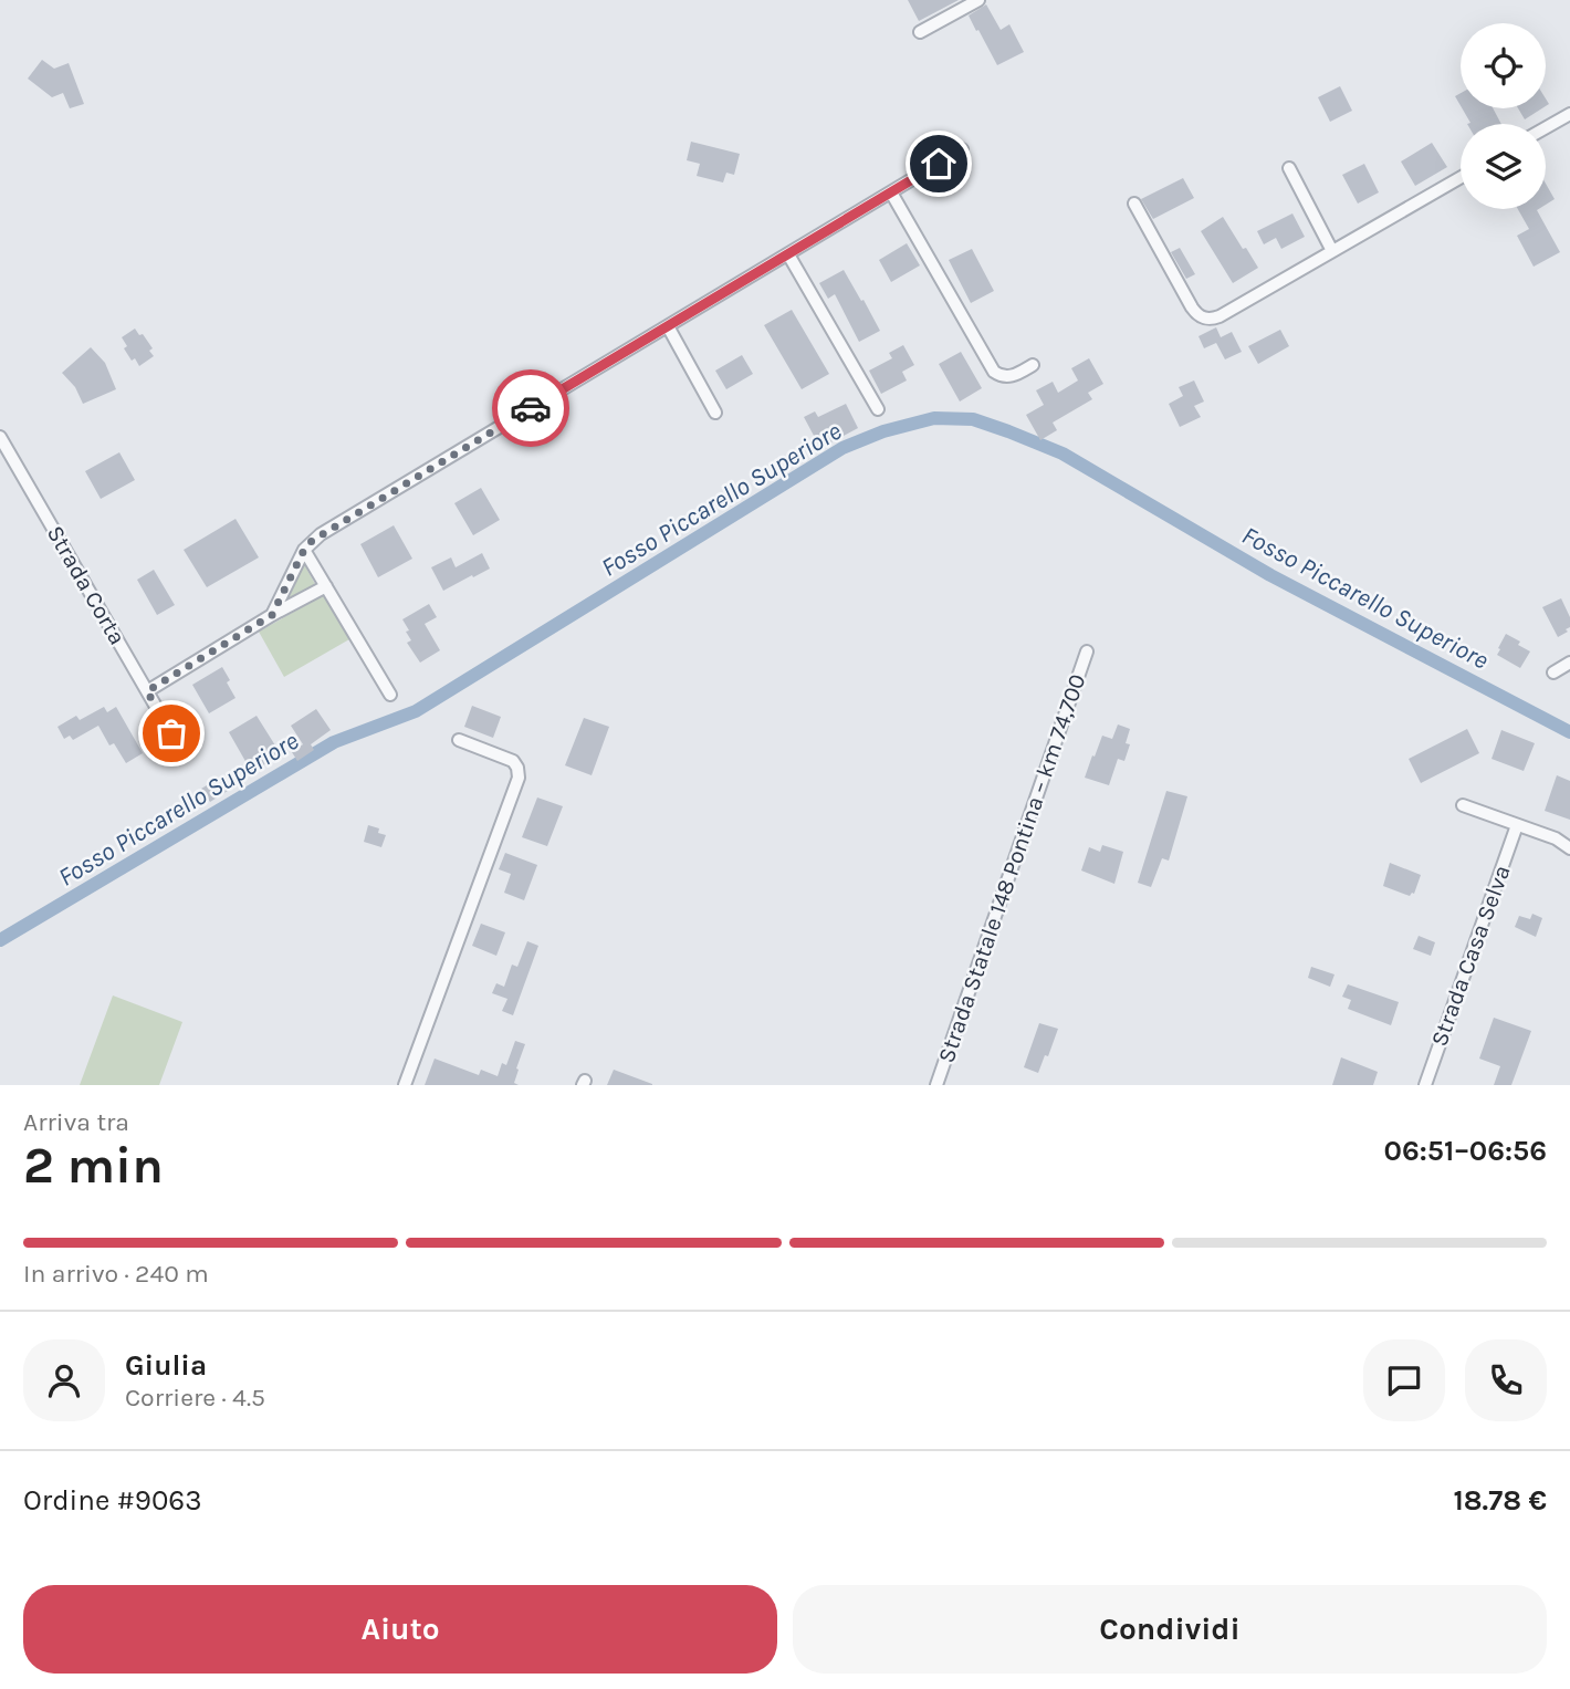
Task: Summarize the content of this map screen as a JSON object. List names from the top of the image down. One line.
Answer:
{"streets":{"street":["Strada Corta","Strada Statale 148 Pontina – km 74,700","Strada Casa Selva"]},"water":["Fosso Piccarello Superiore"],"page":{"heading":["2 min","Arriva tra","06:51–06:56"],"panel":["Giulia","Corriere · 4.5","Ordine #9063","18.78 €"],"bar":"In arrivo · 240 m","buttons":["Aiuto","Condividi"]}}
